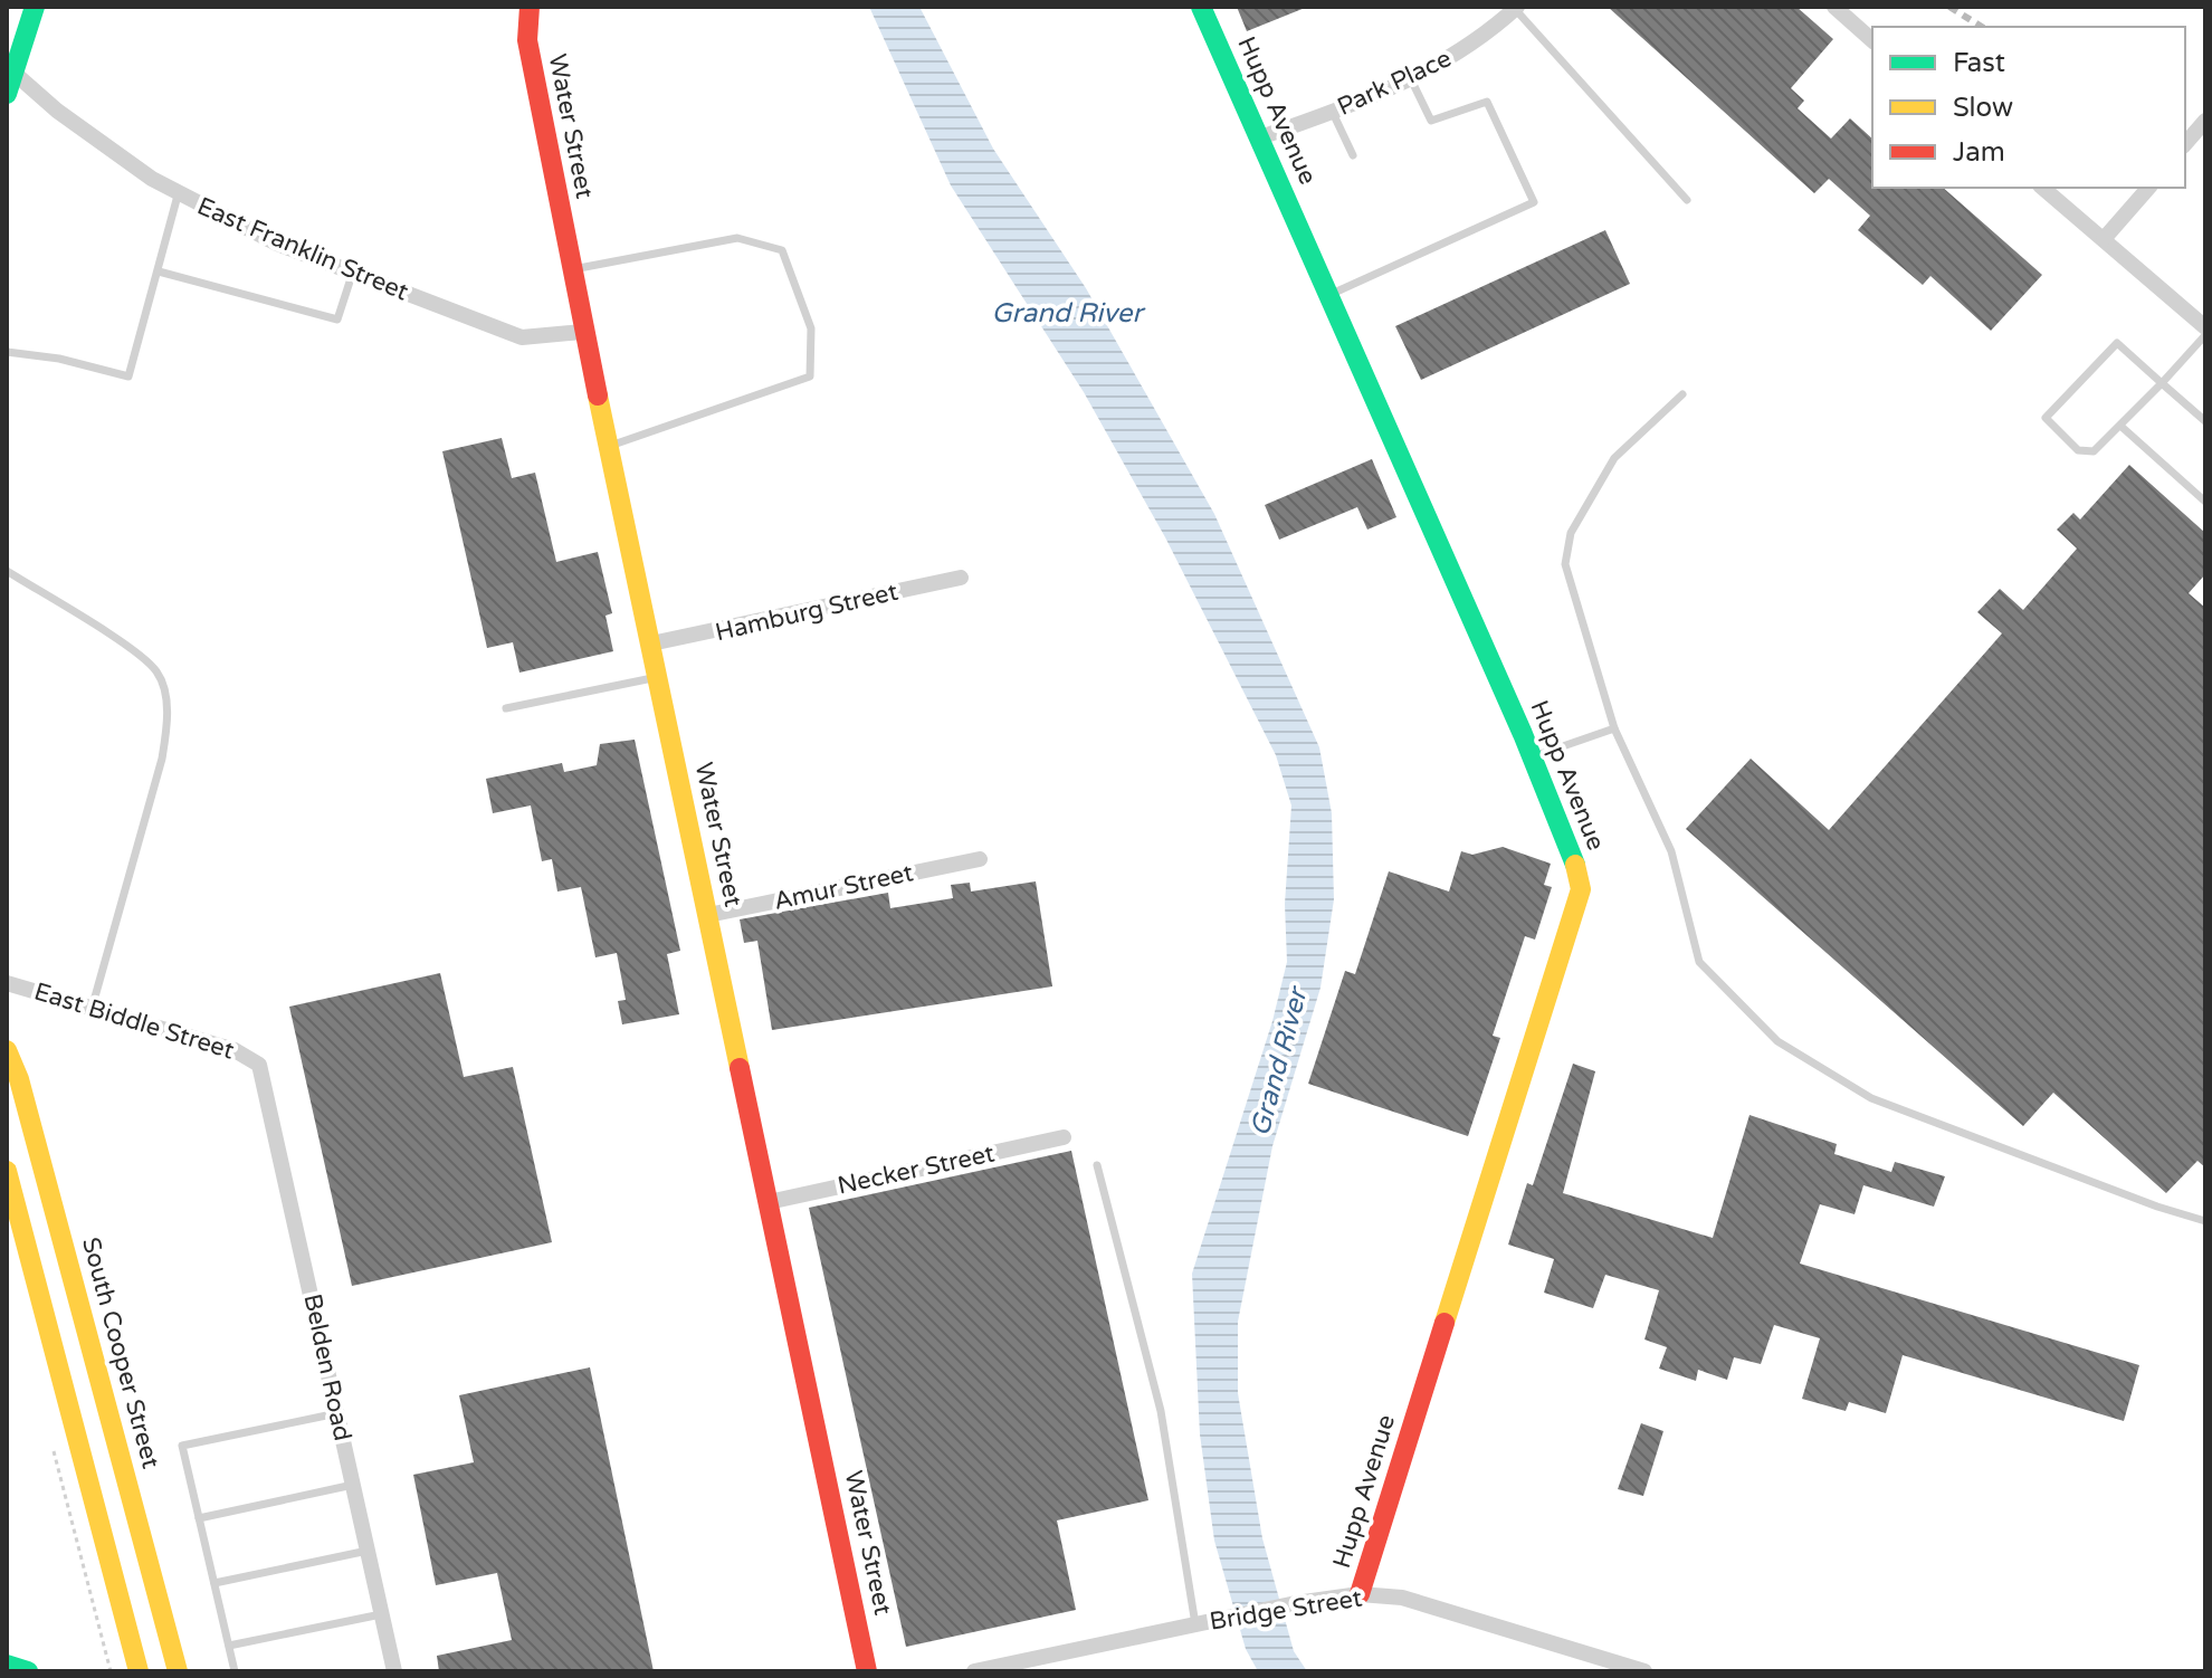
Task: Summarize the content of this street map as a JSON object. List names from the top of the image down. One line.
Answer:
{"streets":{"street":["Park Place","Hupp Avenue","Water Street","East Franklin Street","Hamburg Street","Amur Street","East Biddle Street","Necker Street","South Cooper Street","Belden Road","Bridge Street"]},"crossings":[["Park Place","Hupp Avenue"],["Hupp Avenue","Bridge Street"],["Water Street","East Franklin Street"],["Water Street","Hamburg Street"],["Water Street","Amur Street"],["Water Street","Necker Street"],["East Biddle Street","Belden Road"]],"water":["Grand River"],"legend":["Fast","Slow","Jam"]}
